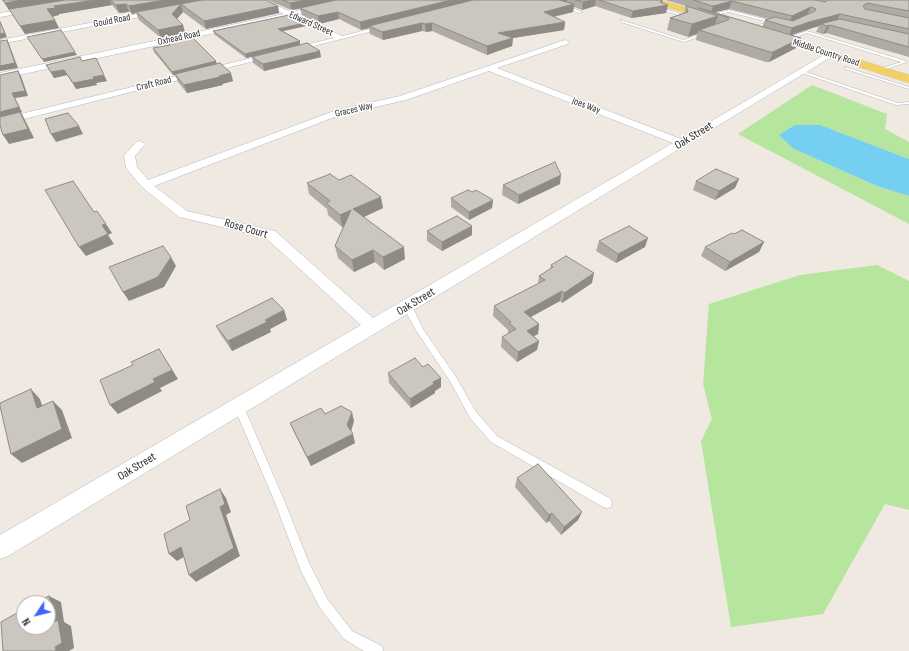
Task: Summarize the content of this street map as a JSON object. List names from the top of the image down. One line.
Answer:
{"streets":{"main road":["Middle Country Road"],"street":["Gould Road","Edward Street","Oxhead Road","Craft Road","Joes Way","Graces Way","Oak Street","Rose Court"]},"crossings":[["Edward Street","Oxhead Road"],["Edward Street","Craft Road"],["Middle Country Road","Oak Street"],["Joes Way","Graces Way"],["Joes Way","Oak Street"],["Graces Way","Rose Court"],["Oak Street","Rose Court"]],"north":"bottom left"}
